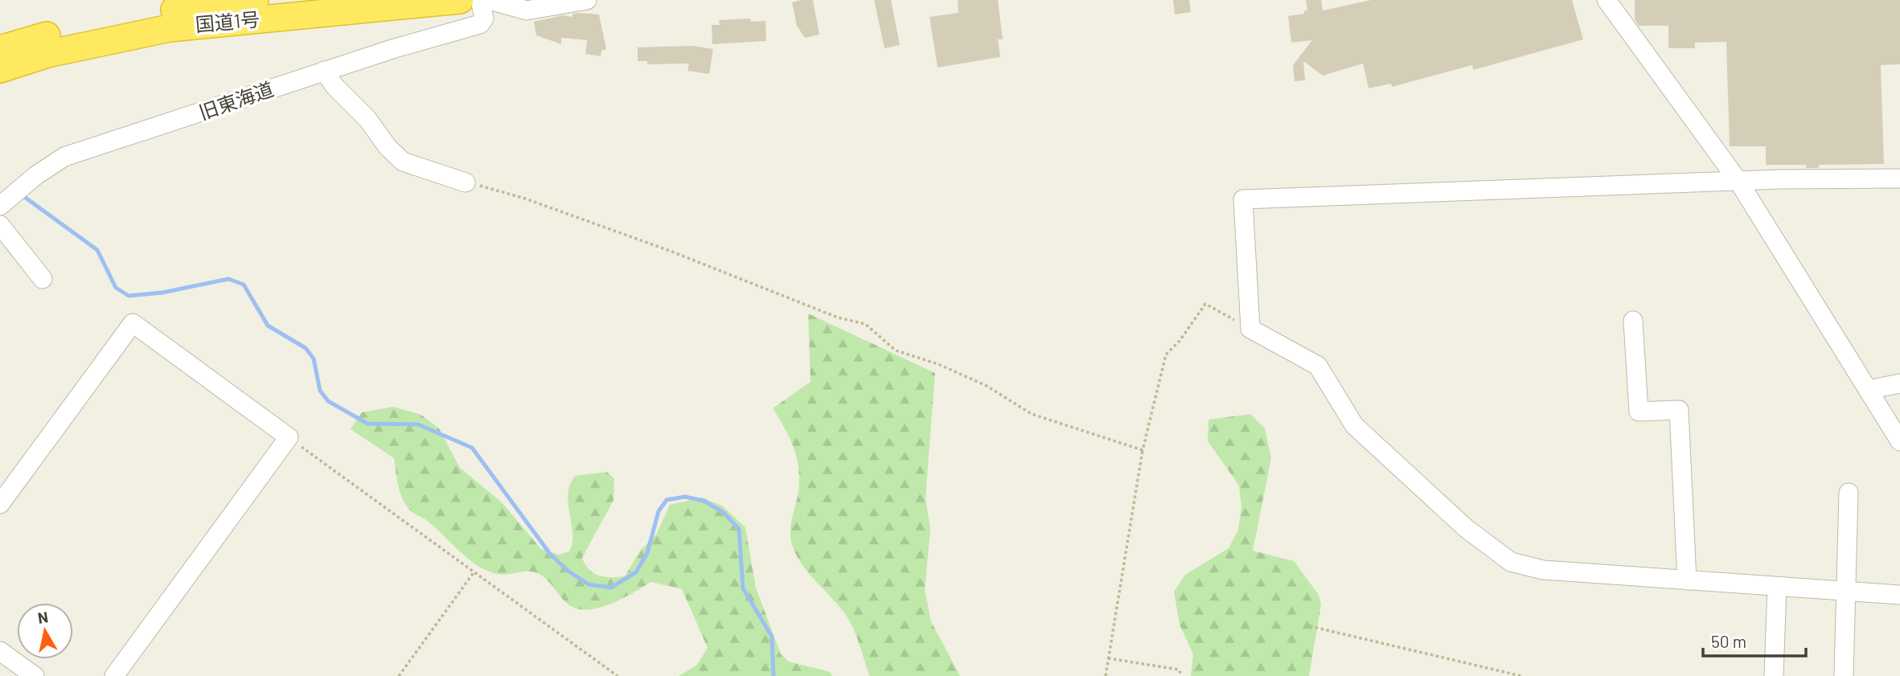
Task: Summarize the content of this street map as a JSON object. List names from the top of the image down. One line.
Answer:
{"streets":{"highway":["国道1号"],"street":["旧東海道"]},"scale_bar":"50 m","north":"top"}
